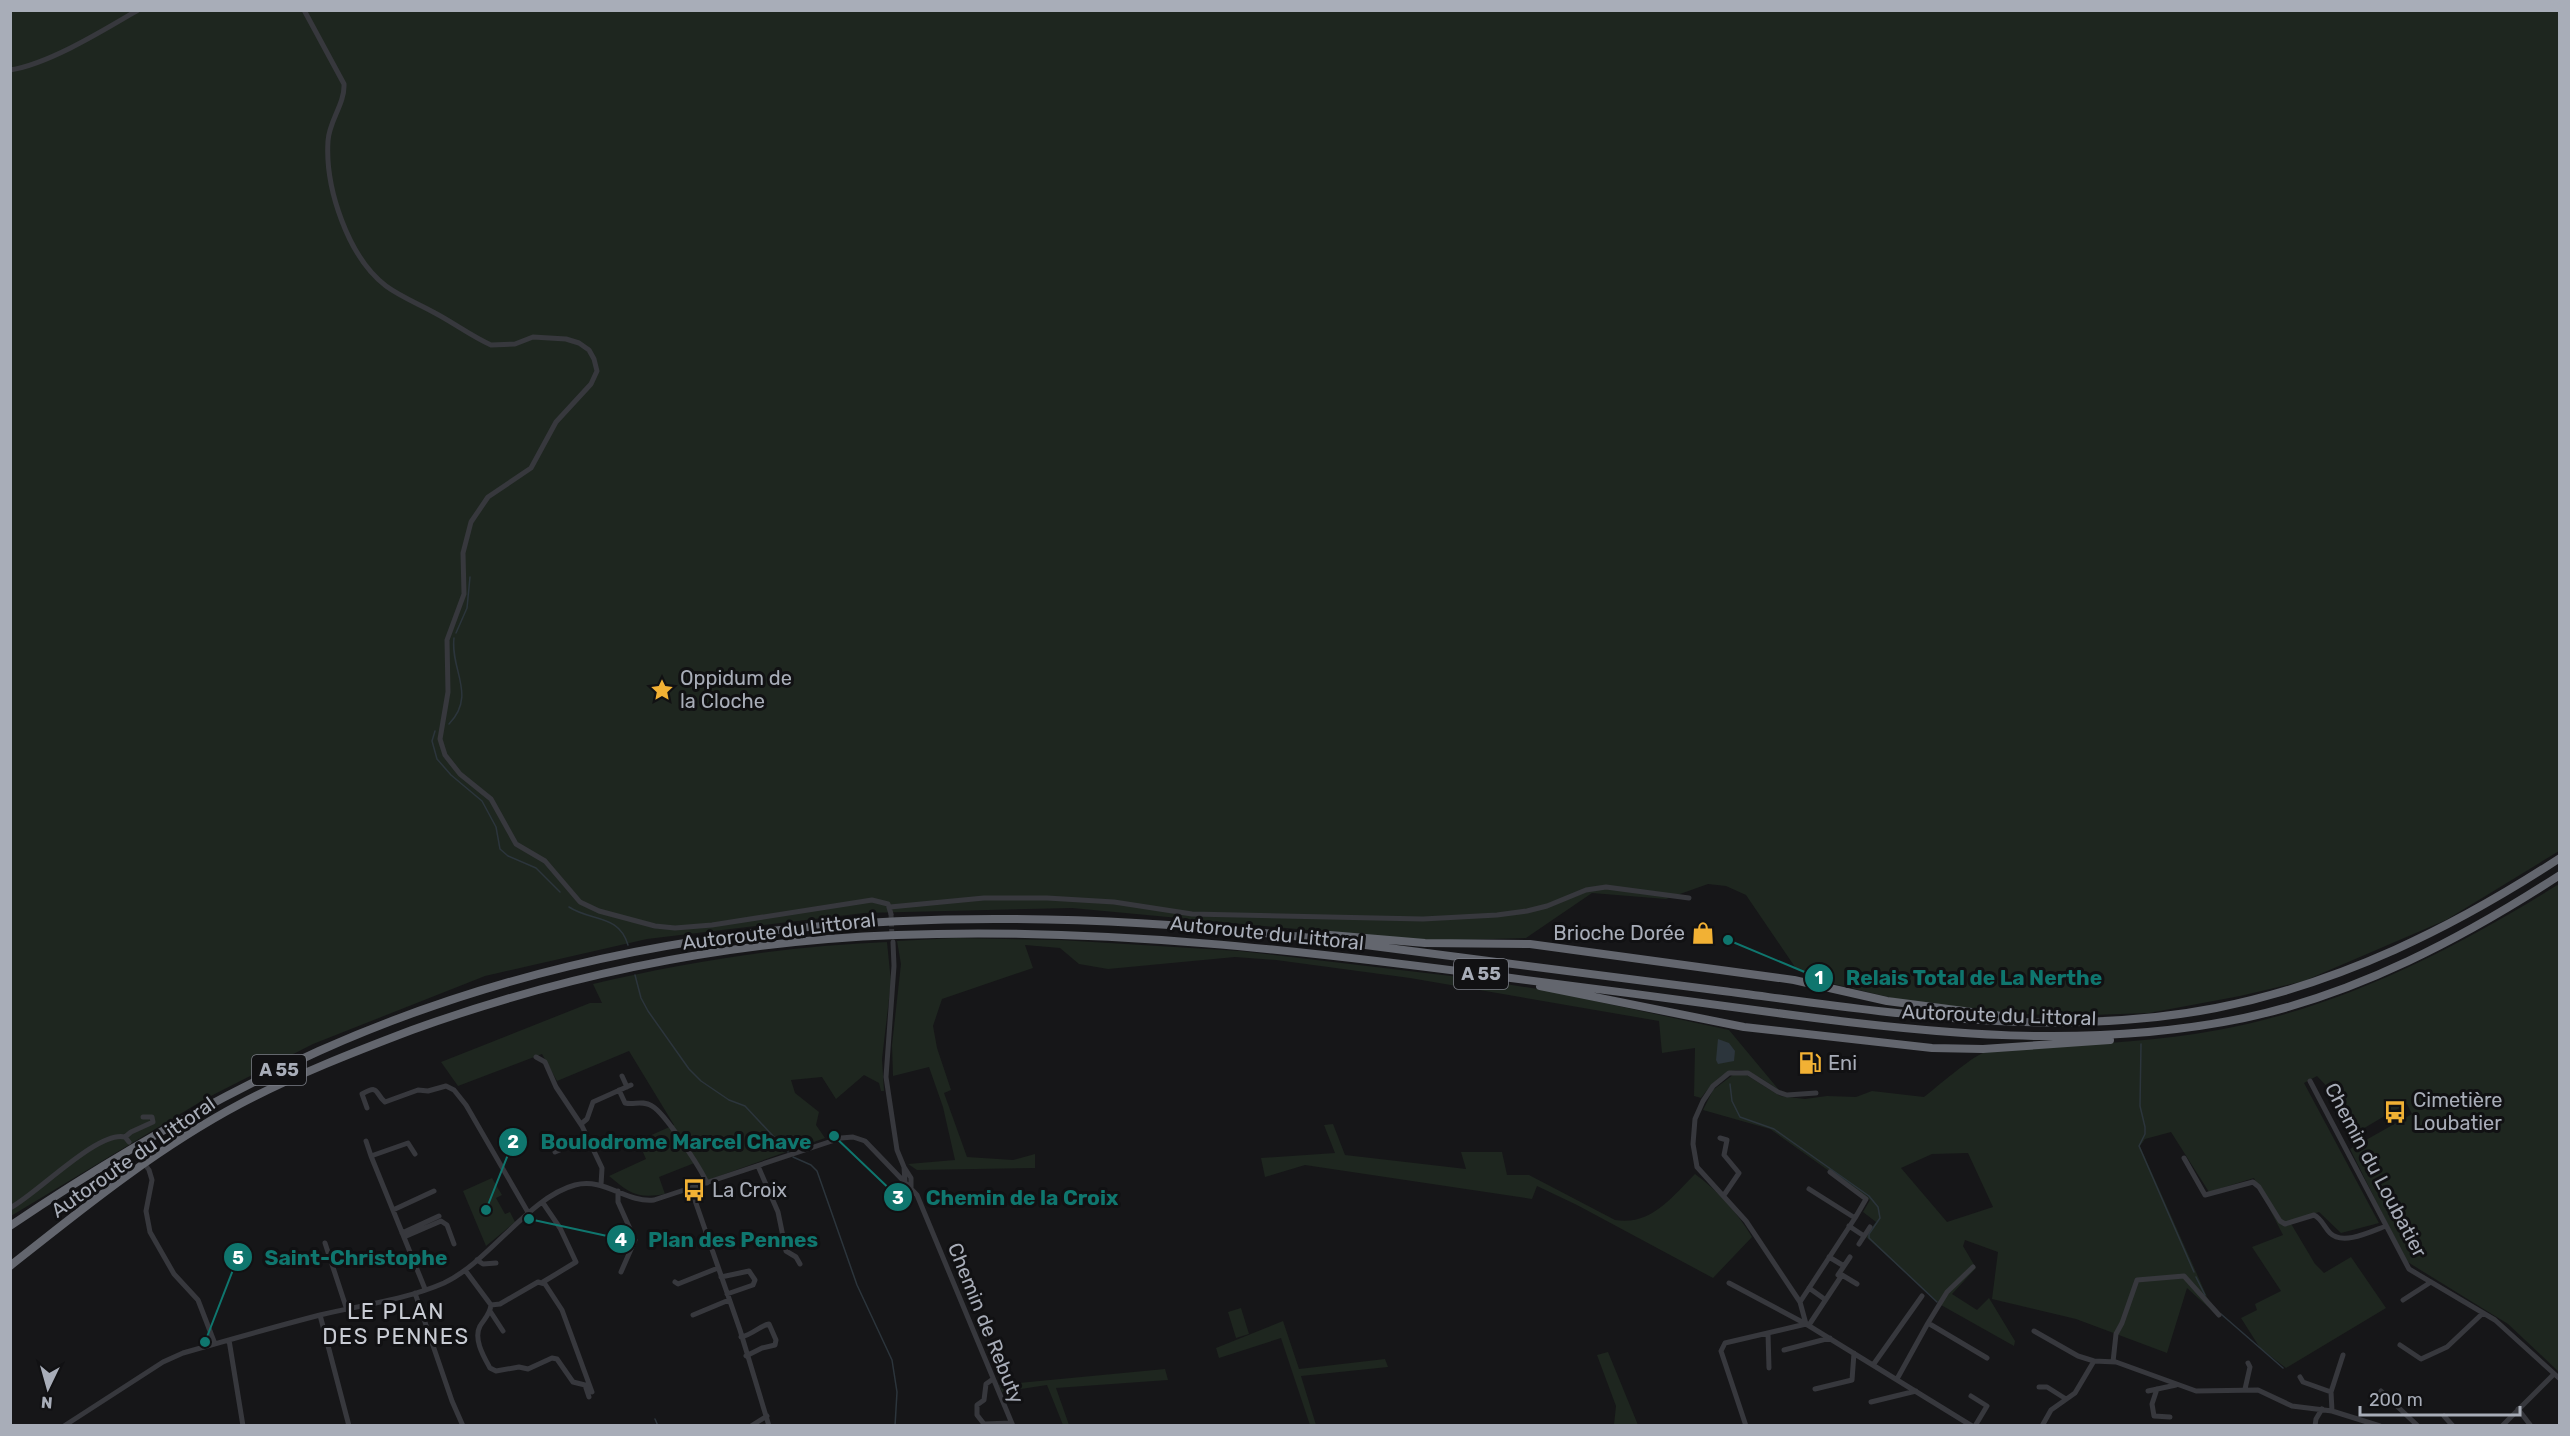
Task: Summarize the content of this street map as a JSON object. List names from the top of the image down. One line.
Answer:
{"streets":{"highway":["Autoroute du Littoral","A 55"],"street":["Chemin du Loubatier","Chemin de Rebuty"]},"districts":["LE PLAN DES PENNES"],"places":{"place":["Oppidum de la Cloche"],"shop":["Brioche Dorée"],"other":["Relais Total de La Nerthe","Chemin de la Croix","Boulodrome Marcel Chave","Plan des Pennes","Saint-Christophe"],"fuel station":["Eni"],"bus stop":["Cimetière Loubatier","La Croix"]},"scale_bar":"200 m","north":"bottom"}
